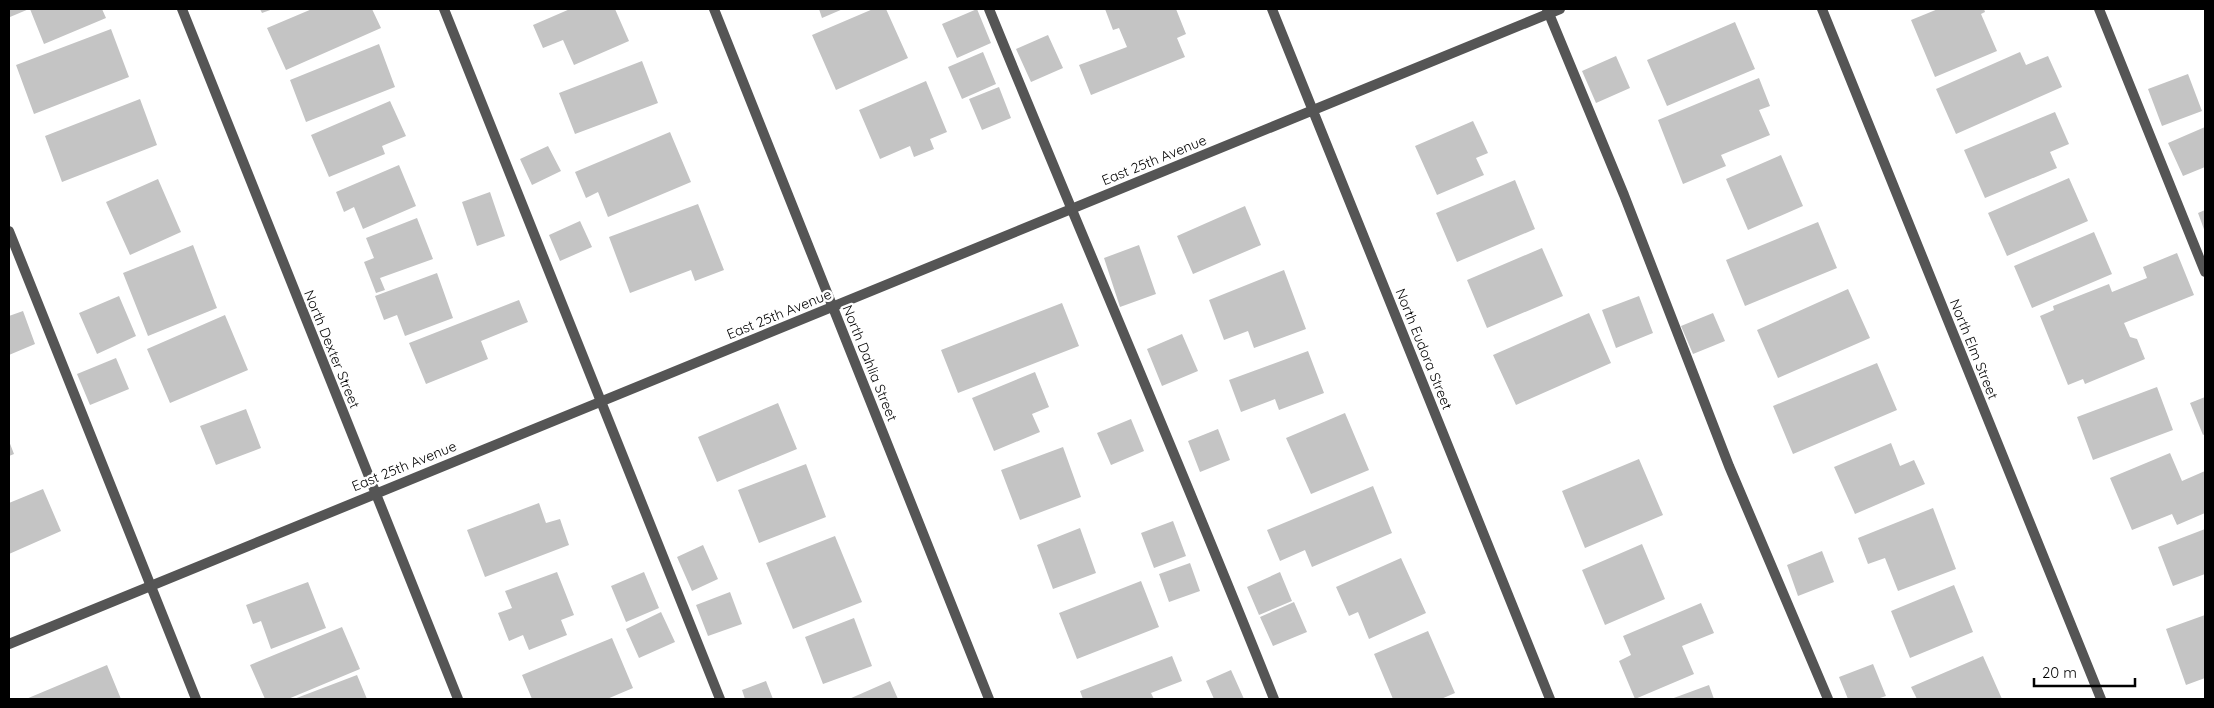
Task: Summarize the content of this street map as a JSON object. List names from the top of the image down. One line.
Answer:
{"streets":{"street":["East 25th Avenue","North Dexter Street","North Eudora Street","North Elm Street","North Dahlia Street"]},"crossings":[["East 25th Avenue","North Dexter Street"],["East 25th Avenue","North Eudora Street"],["East 25th Avenue","North Dahlia Street"]],"scale_bar":"20 m"}
